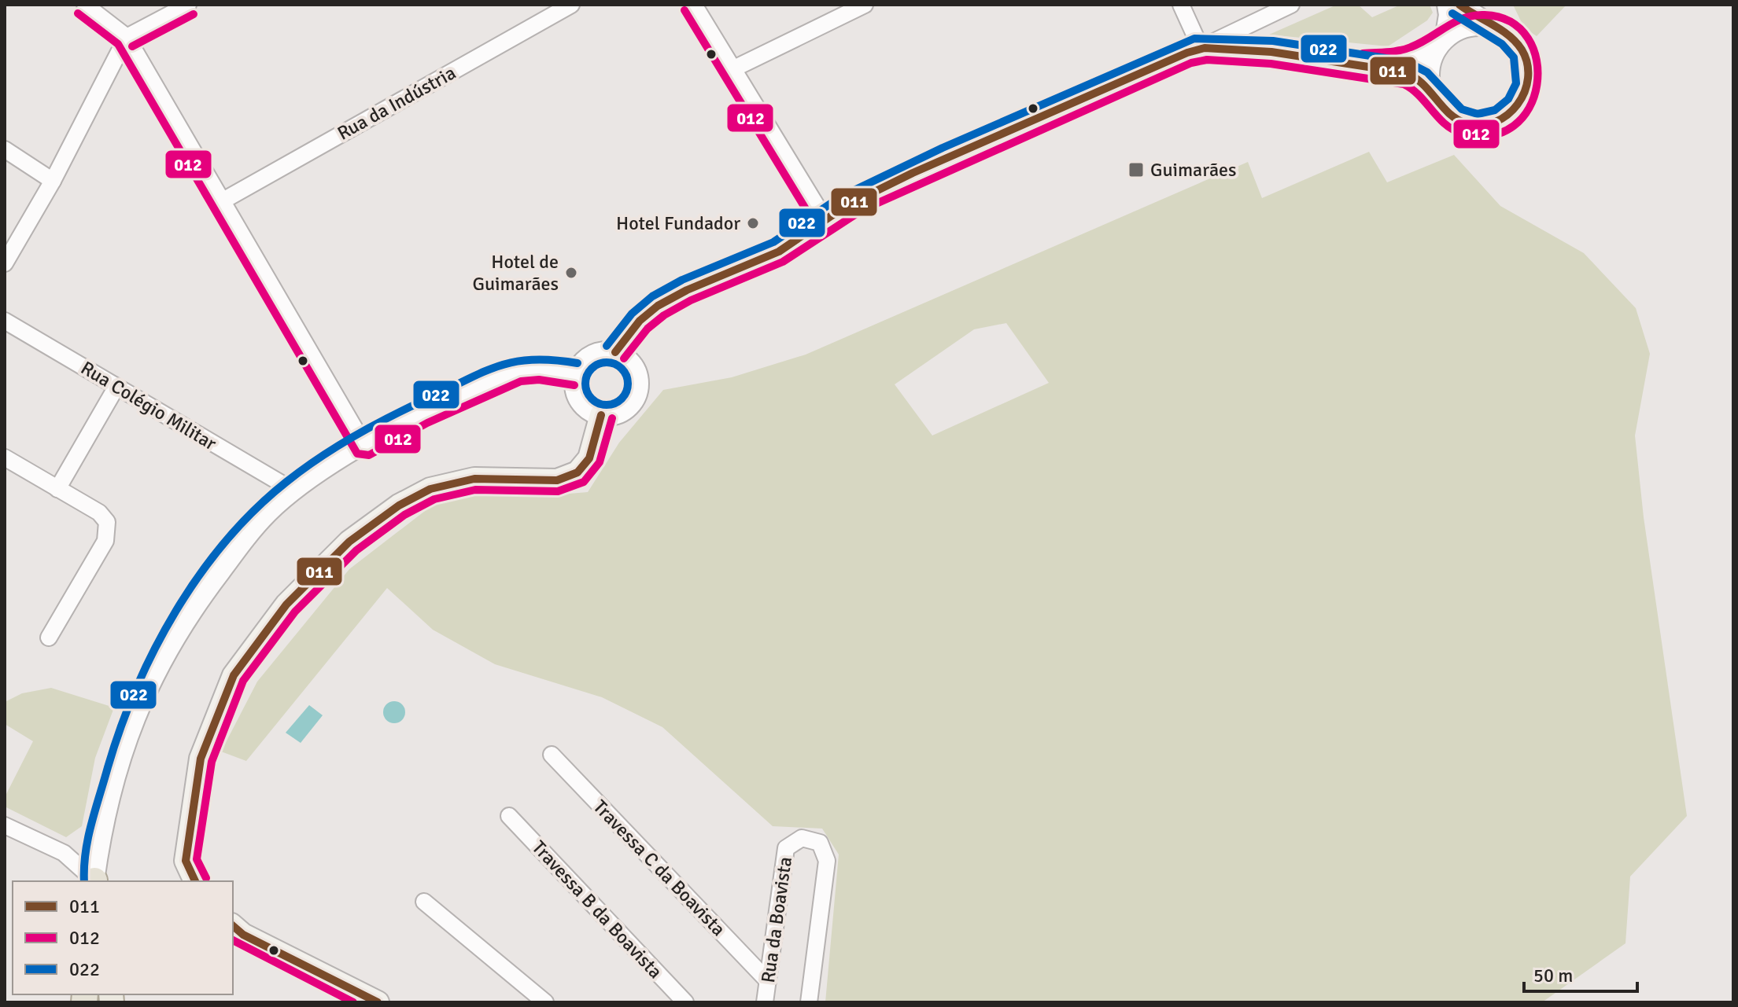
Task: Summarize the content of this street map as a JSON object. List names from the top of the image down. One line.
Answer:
{"streets":{"street":["Rua da Indústria","Rua Colégio Militar","Travessa C da Boavista","Travessa B da Boavista","Rua da Boavista"]},"crossings":[["Travessa C da Boavista","Rua da Boavista"]],"places":{"transit":["Guimarães"],"other":["Hotel Fundador","Hotel de Guimarães"]},"lines":["transit line 011","transit line 012","transit line 022"],"legend":["011","012","022"],"scale_bar":"50 m"}
